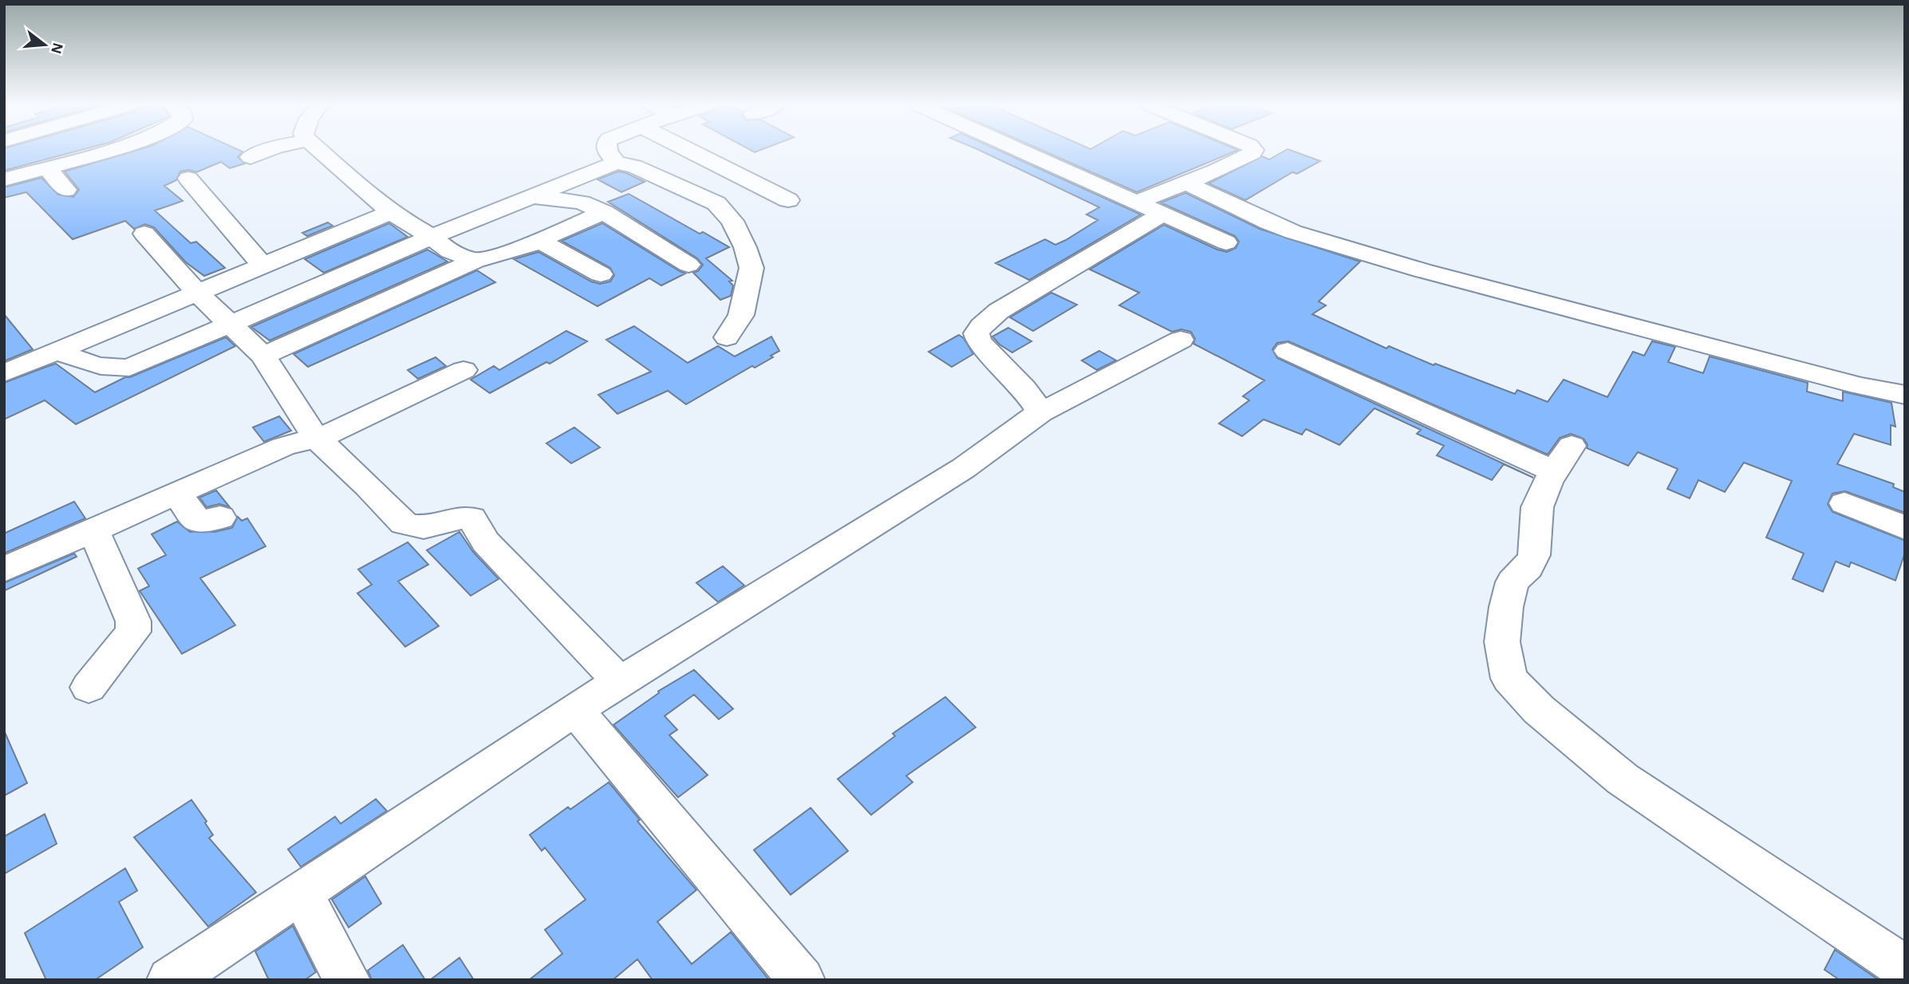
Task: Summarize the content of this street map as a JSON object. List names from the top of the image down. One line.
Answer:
{"north":"right"}
